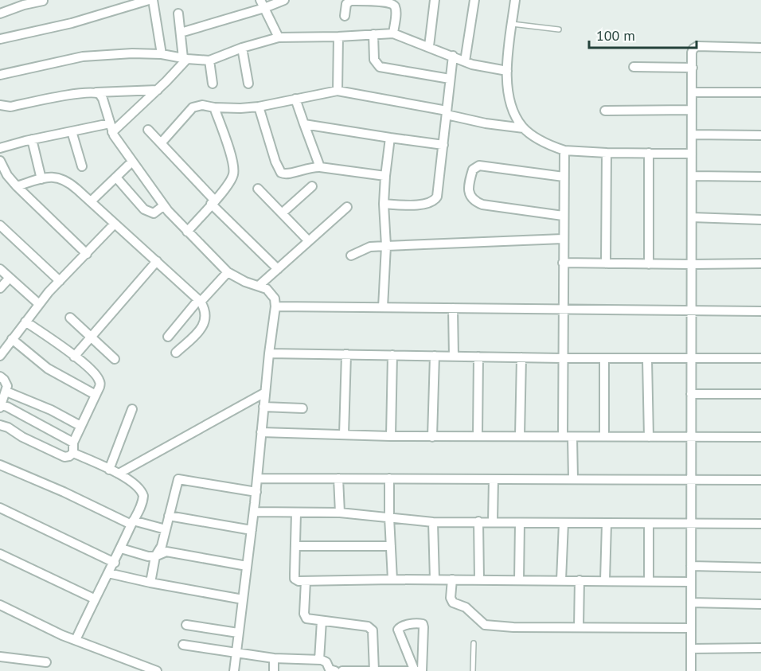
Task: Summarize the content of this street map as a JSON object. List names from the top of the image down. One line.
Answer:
{"scale_bar":"100 m"}
